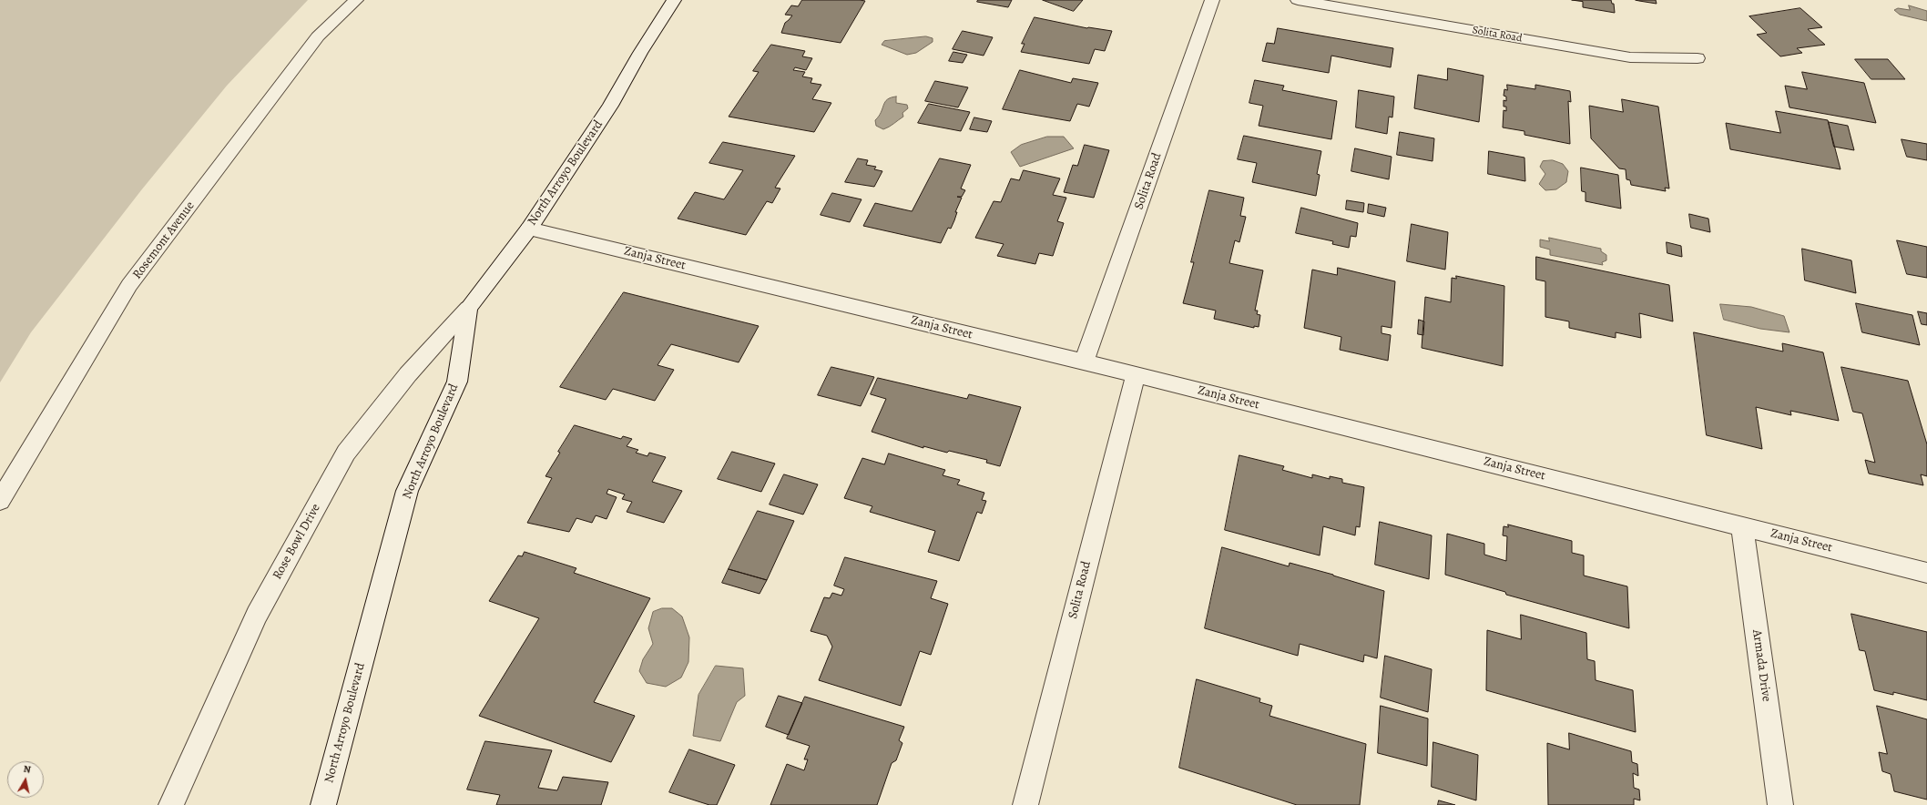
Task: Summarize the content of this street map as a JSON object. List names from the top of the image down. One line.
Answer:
{"streets":{"street":["Solita Road","North Arroyo Boulevard","Rosemont Avenue","Zanja Street","Rose Bowl Drive","Armada Drive"]},"crossings":[["Solita Road","Zanja Street"],["North Arroyo Boulevard","Zanja Street"],["North Arroyo Boulevard","Rose Bowl Drive"],["Zanja Street","Armada Drive"]],"north":"top"}
